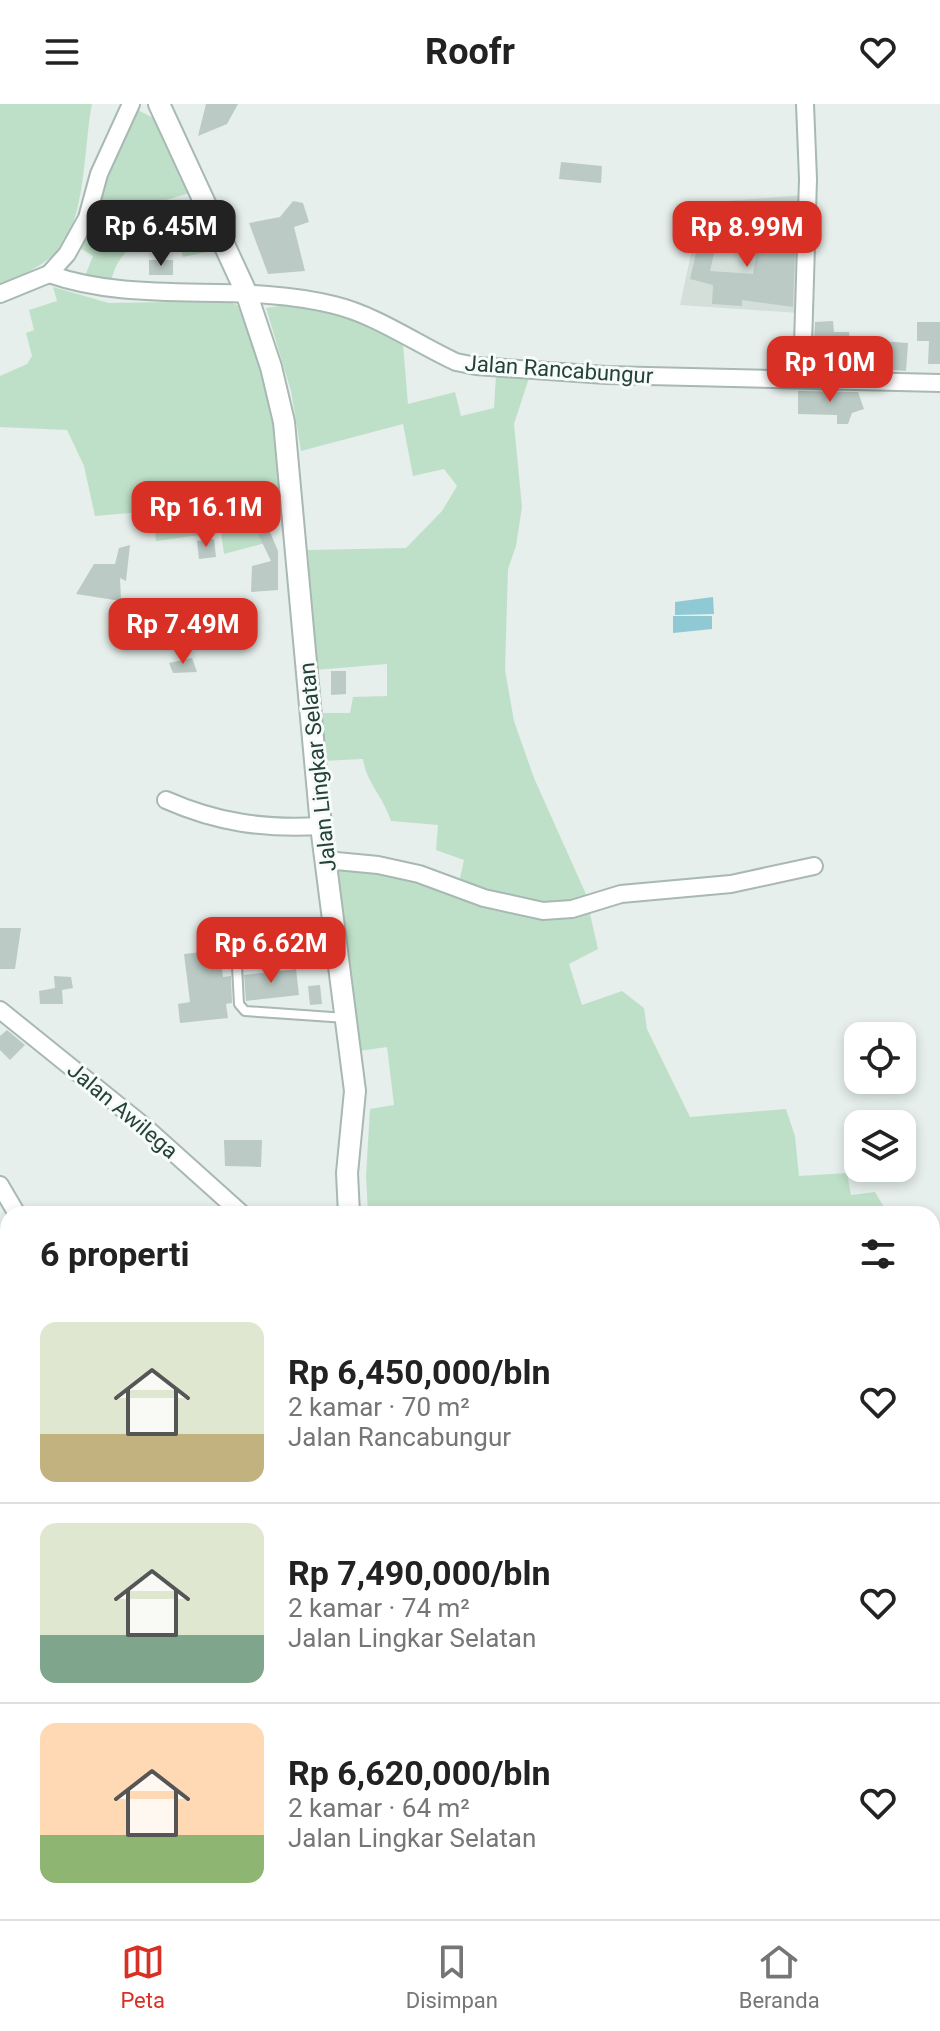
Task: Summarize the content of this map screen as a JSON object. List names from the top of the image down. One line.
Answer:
{"streets":{"street":["Jalan Rancabungur","Jalan Lingkar Selatan","Jalan Awilega"]},"crossings":[["Jalan Rancabungur","Jalan Lingkar Selatan"]],"page":{"header":"Roofr","price":["Rp 6.45M","Rp 8.99M","Rp 10M","Rp 16.1M","Rp 7.49M","Rp 6.62M"],"heading":"6 properti","list":[{"name":"Rp 6,450,000/bln","note":"2 kamar · 70 m² · Jalan Rancabungur"},{"name":"Rp 7,490,000/bln","note":"2 kamar · 74 m² · Jalan Lingkar Selatan"},{"name":"Rp 6,620,000/bln","note":"2 kamar · 64 m² · Jalan Lingkar Selatan"}],"tabs":["Peta","Disimpan","Beranda"]}}
